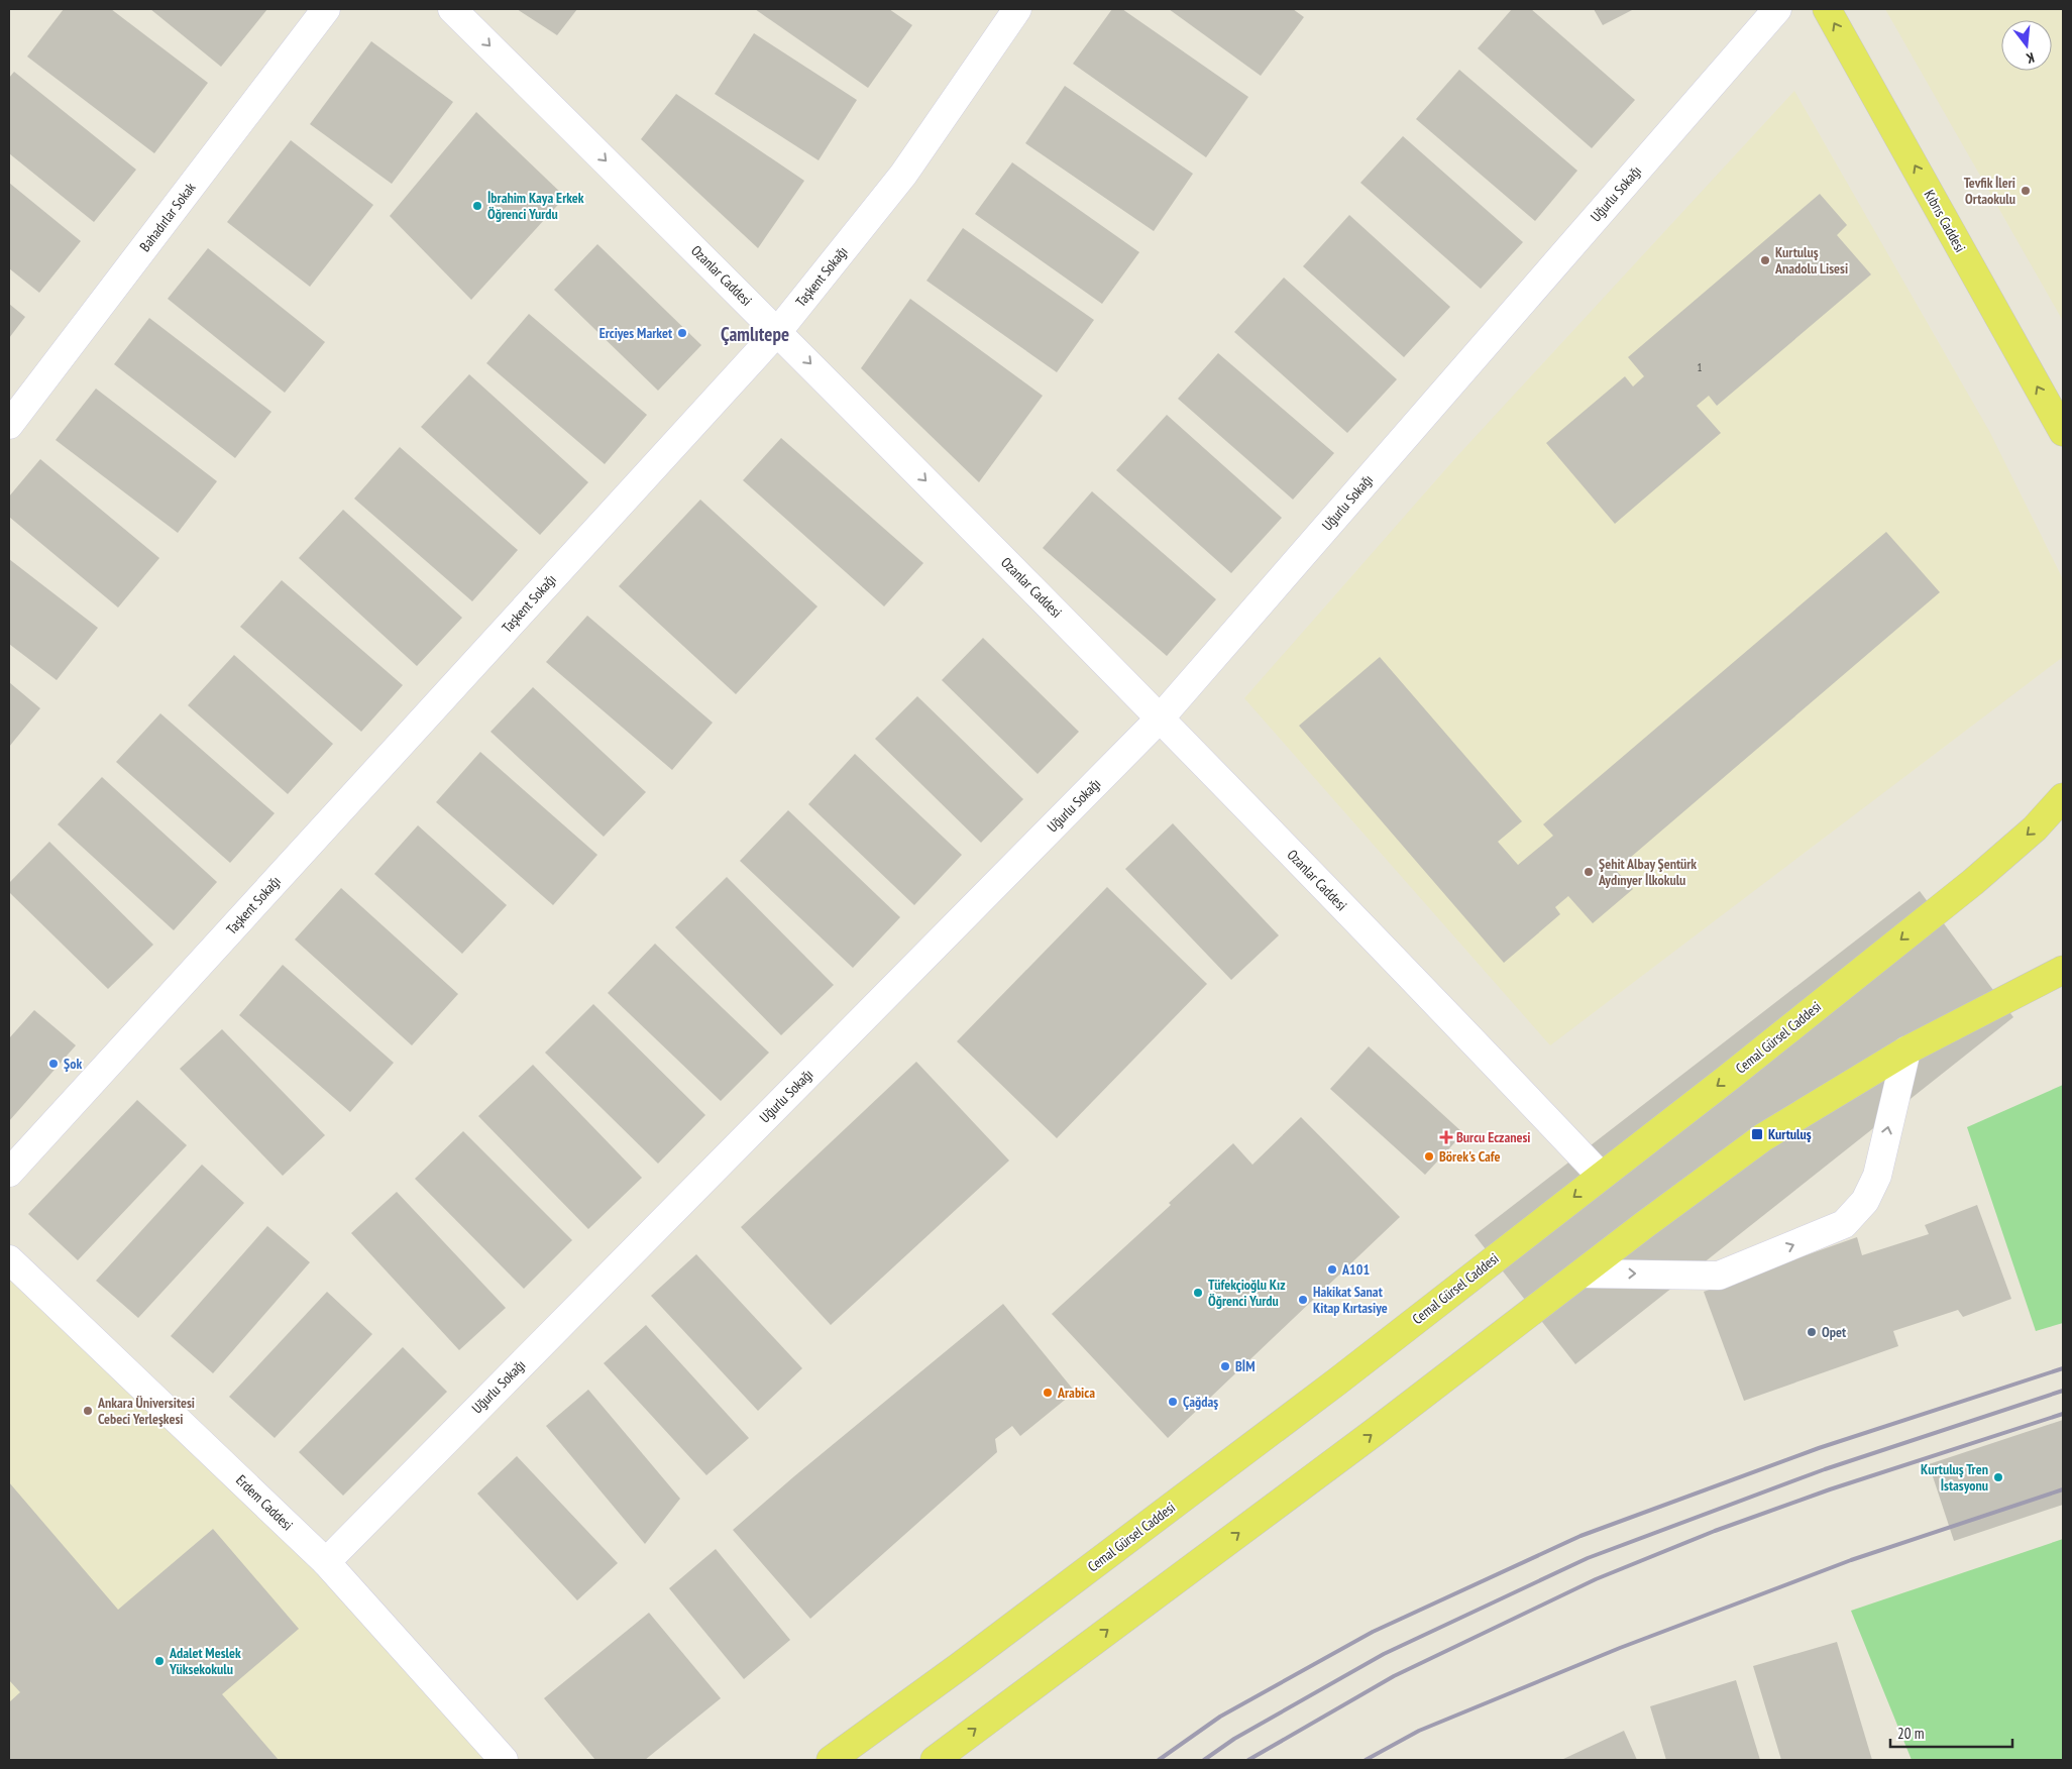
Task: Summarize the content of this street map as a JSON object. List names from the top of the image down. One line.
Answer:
{"streets":{"main road":["Kıbrıs Caddesi","Cemal Gürsel Caddesi"],"street":["Uğurlu Sokağı","Bahadırlar Sokak","Ozanlar Caddesi","Taşkent Sokağı","Erdem Caddesi"]},"crossings":[["Uğurlu Sokağı","Ozanlar Caddesi"],["Uğurlu Sokağı","Erdem Caddesi"],["Ozanlar Caddesi","Taşkent Sokağı"],["Ozanlar Caddesi","Cemal Gürsel Caddesi"]],"one_way":["Kıbrıs Caddesi","Ozanlar Caddesi"],"districts":["Çamlıtepe"],"places":{"other":["Tevfik İleri Ortaokulu","İbrahim Kaya Erkek Öğrenci Yurdu","Kurtuluş Anadolu Lisesi","Erciyes Market","Şehit Albay Şentürk Aydınyer İlkokulu","Şok","Börek's Cafe","A101","Tüfekçioğlu Kız Öğrenci Yurdu","Hakikat Sanat Kitap Kırtasiye","Opet","BİM","Arabica","Çağdaş","Ankara Üniversitesi Cebeci Yerleşkesi","Kurtuluş Tren İstasyonu","Adalet Meslek Yüksekokulu"],"transit":["Kurtuluş"],"health":["Burcu Eczanesi"]},"house_numbers":["1"],"scale_bar":"20 m","north":"bottom"}
